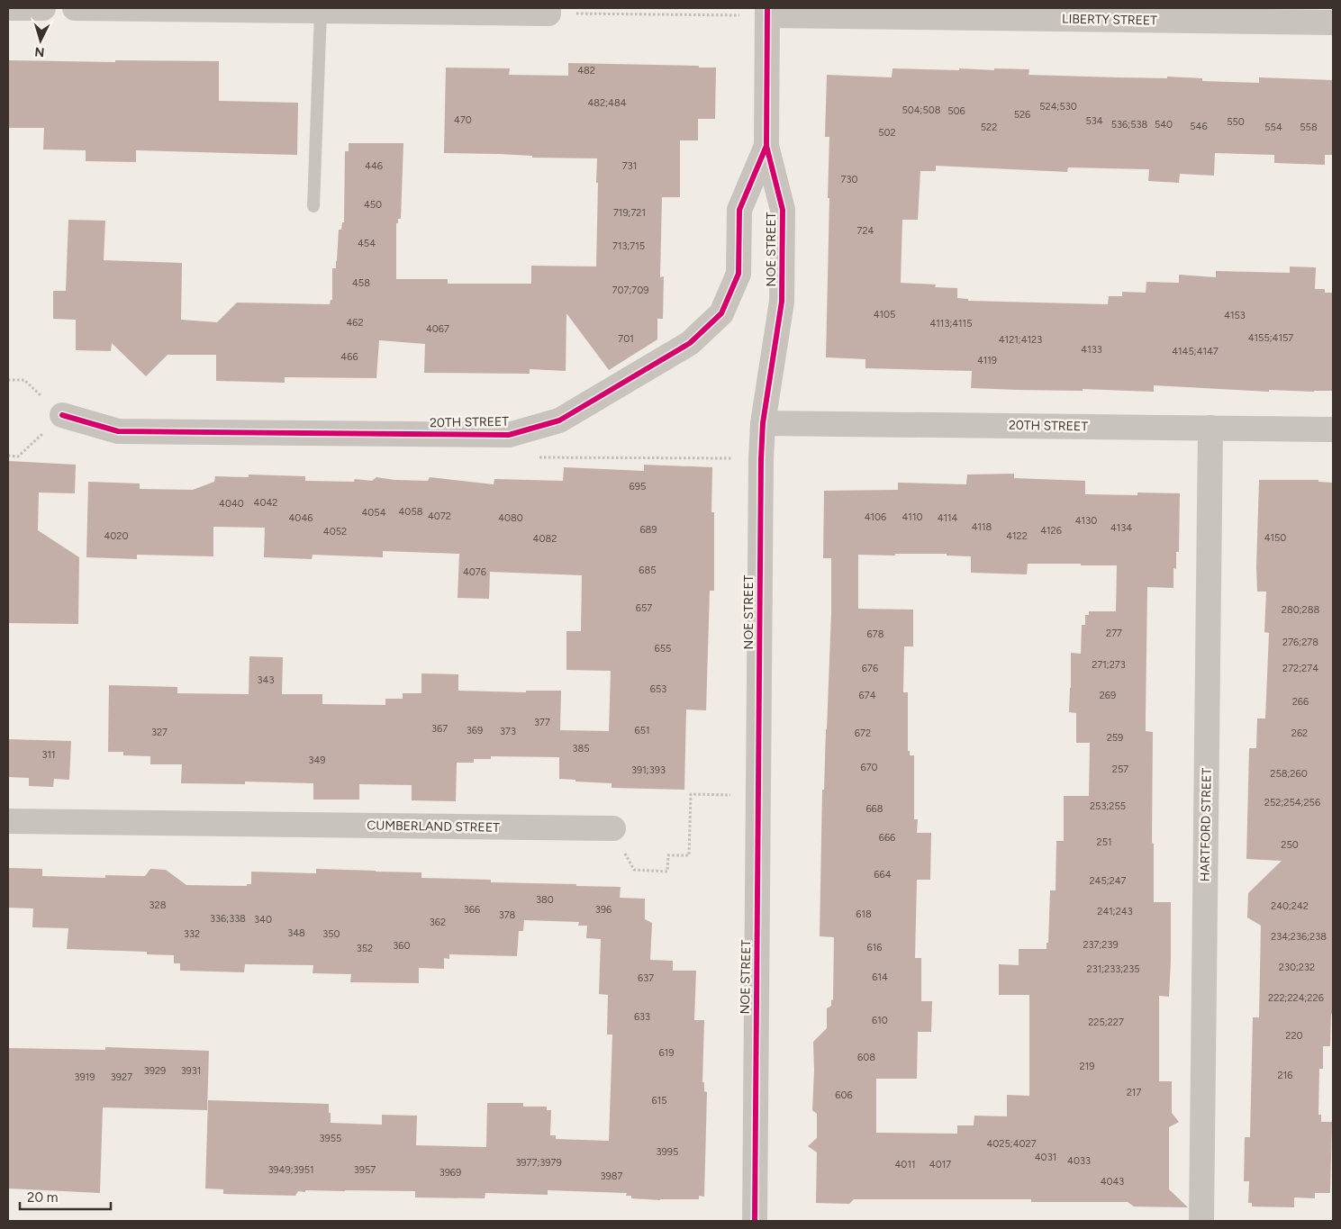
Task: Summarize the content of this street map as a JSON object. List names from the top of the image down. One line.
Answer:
{"streets":{"street":["LIBERTY STREET","NOE STREET","20TH STREET","HARTFORD STREET","CUMBERLAND STREET"]},"crossings":[["LIBERTY STREET","NOE STREET"],["NOE STREET","20TH STREET"],["20TH STREET","HARTFORD STREET"]],"house_numbers":["482","482;484","524;530","504;508","506","526","470","534","550","536;538","540","546","522","554","558","502","446","731","730","450","719;721","724","454","713;715","458","707;709","4105","4153","462","4113;4115","4067","4155;4157","701","4121;4123","4133","4145;4147","466","4119","695","4042","4040","4058","4054","4072","4106","4110","4046","4080","4114","4130","4118","4134","689","4126","4052","4020","4122","4150","4082","685","4076","657","280;288","277","678","276;278","655","271;273","676","272;274","343","653","674","269","266","377","367","369","651","373","327","672","262","259","385","311","349","670","257","391;393","258;260","252;254;256","253;255","668","666","251","250","664","245;247","380","328","240;242","366","396","241;243","618","378","336;338","340","362","348","332","350","234;236;238","237;239","360","616","352","230;232","231;233;235","614","637","222;224;226","633","610","225;227","220","619","608","219","3929","3931","216","3919","3927","217","606","615","3955","4025;4027","3995","4031","4033","3977;3979","4011","4017","3949;3951","3957","3969","3987","4043"],"scale_bar":"20 m","north":"bottom"}
